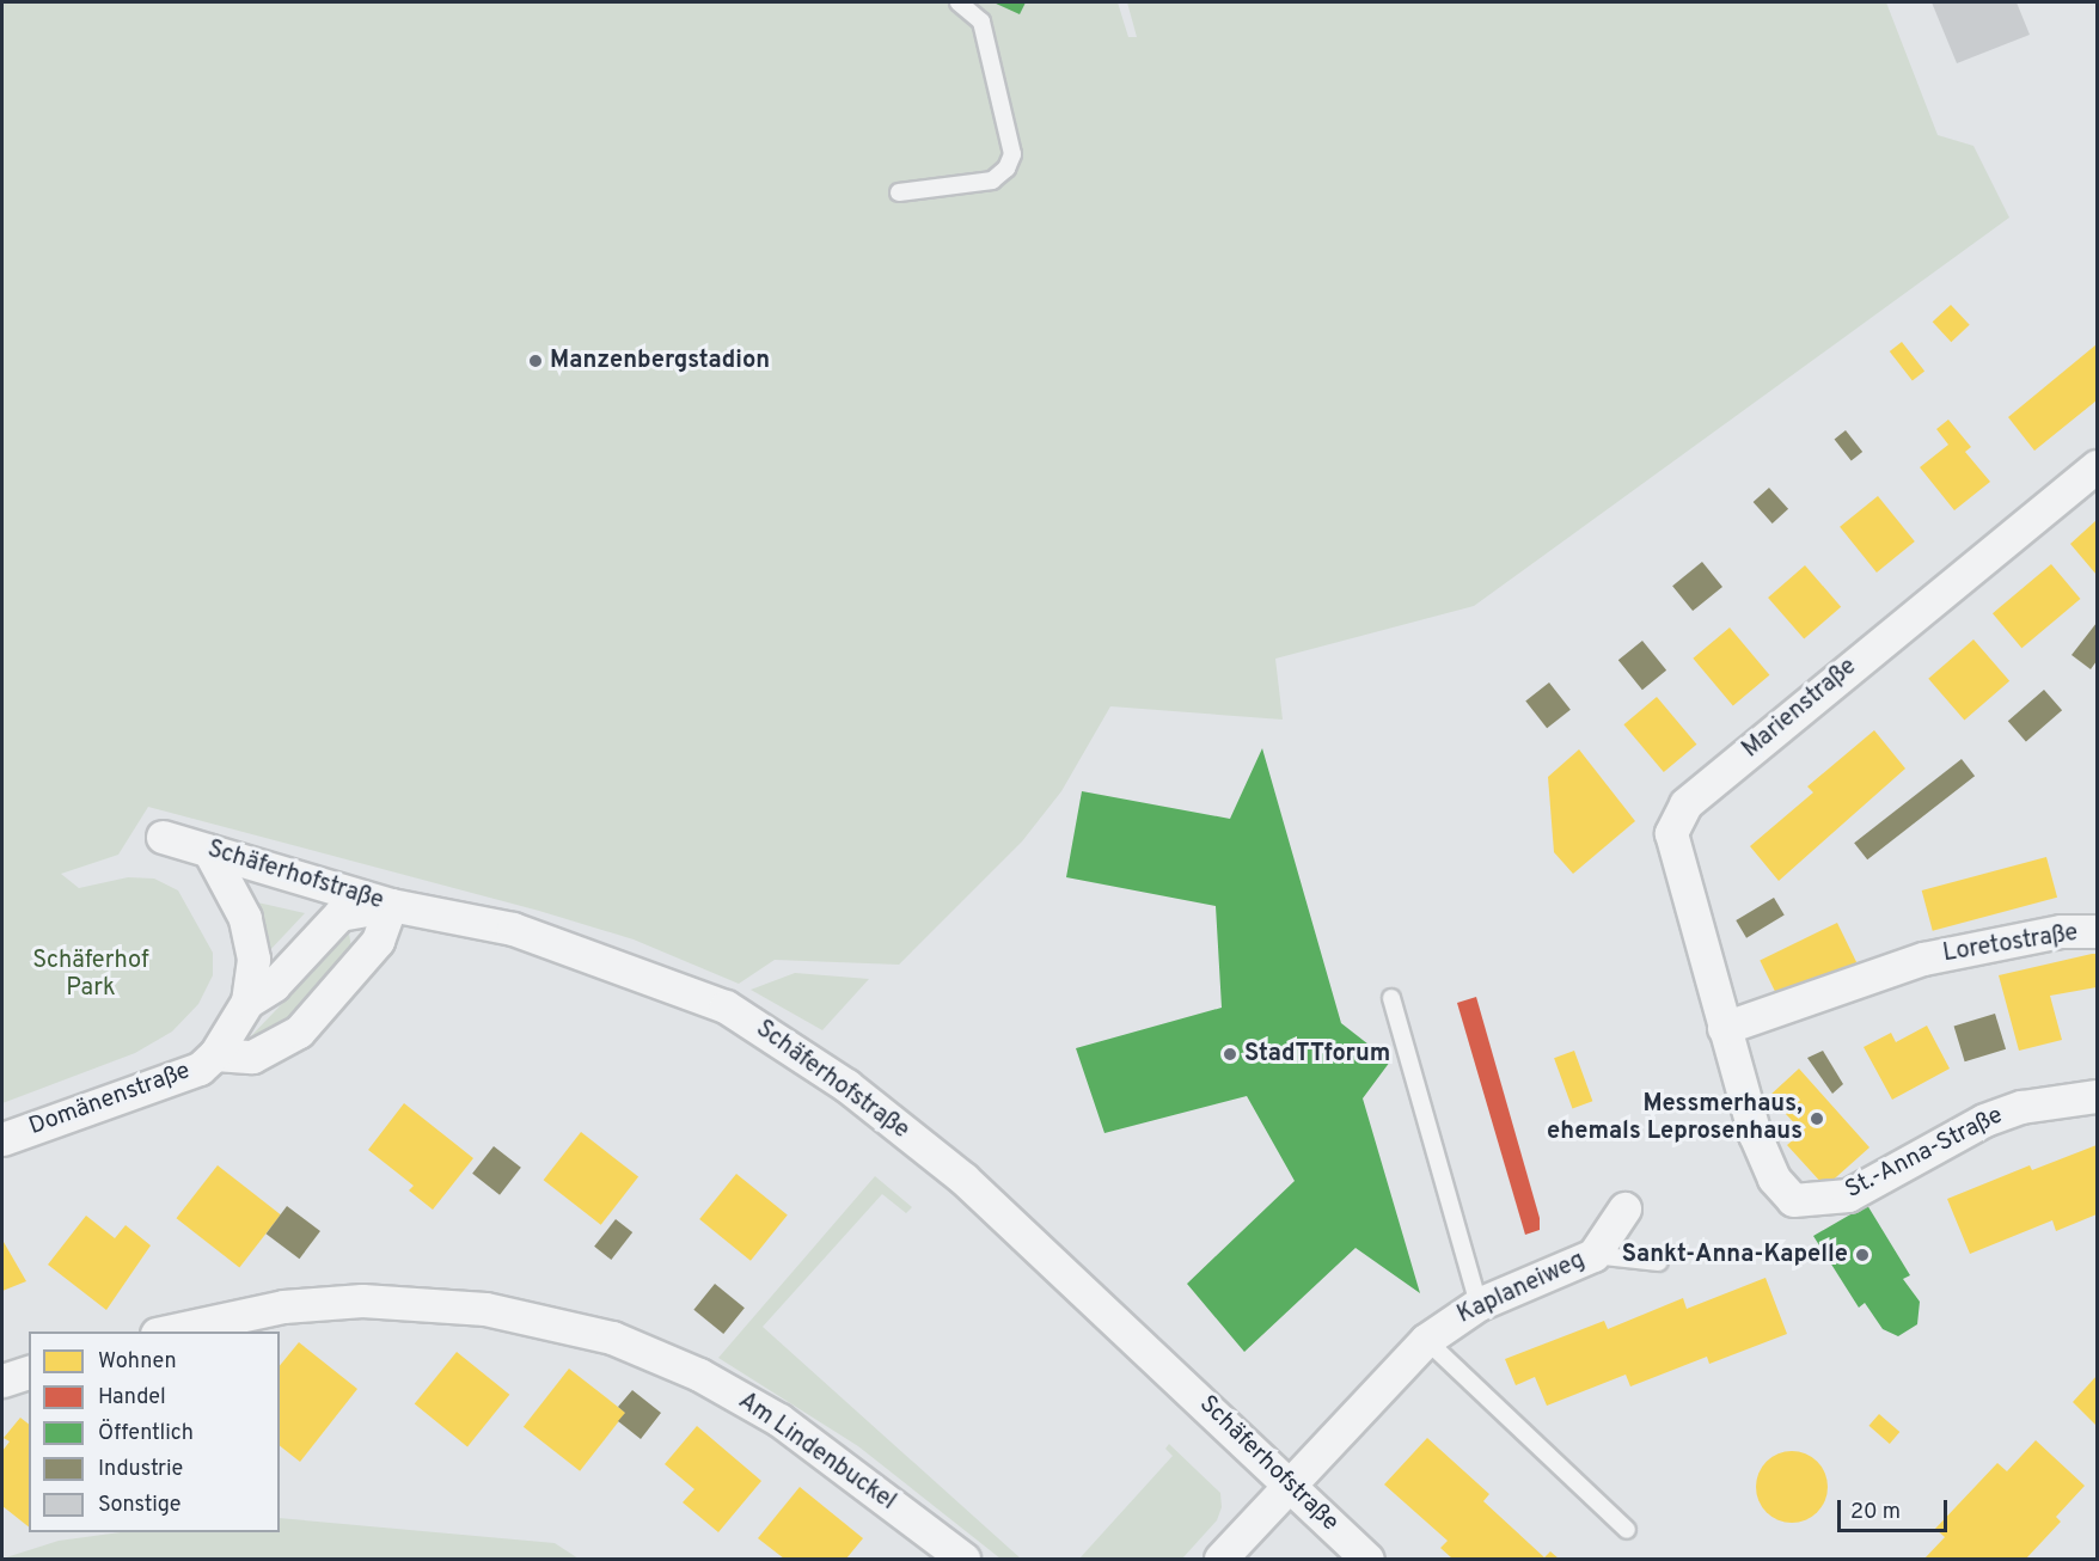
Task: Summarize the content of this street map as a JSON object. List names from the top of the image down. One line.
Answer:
{"streets":{"street":["Marienstraße","Schäferhofstraße","Loretostraße","Domänenstraße","St.-Anna-Straße","Kaplaneiweg","Am Lindenbuckel"]},"crossings":[["Marienstraße","Loretostraße"],["Marienstraße","St.-Anna-Straße"],["Schäferhofstraße","Domänenstraße"],["Schäferhofstraße","Kaplaneiweg"]],"parks":["Schäferhof Park"],"places":["Manzenbergstadion","StadTTforum","Messmerhaus, ehemals Leprosenhaus","Sankt-Anna-Kapelle"],"legend":["Wohnen","Handel","Öffentlich","Industrie","Sonstige"],"scale_bar":"20 m"}
